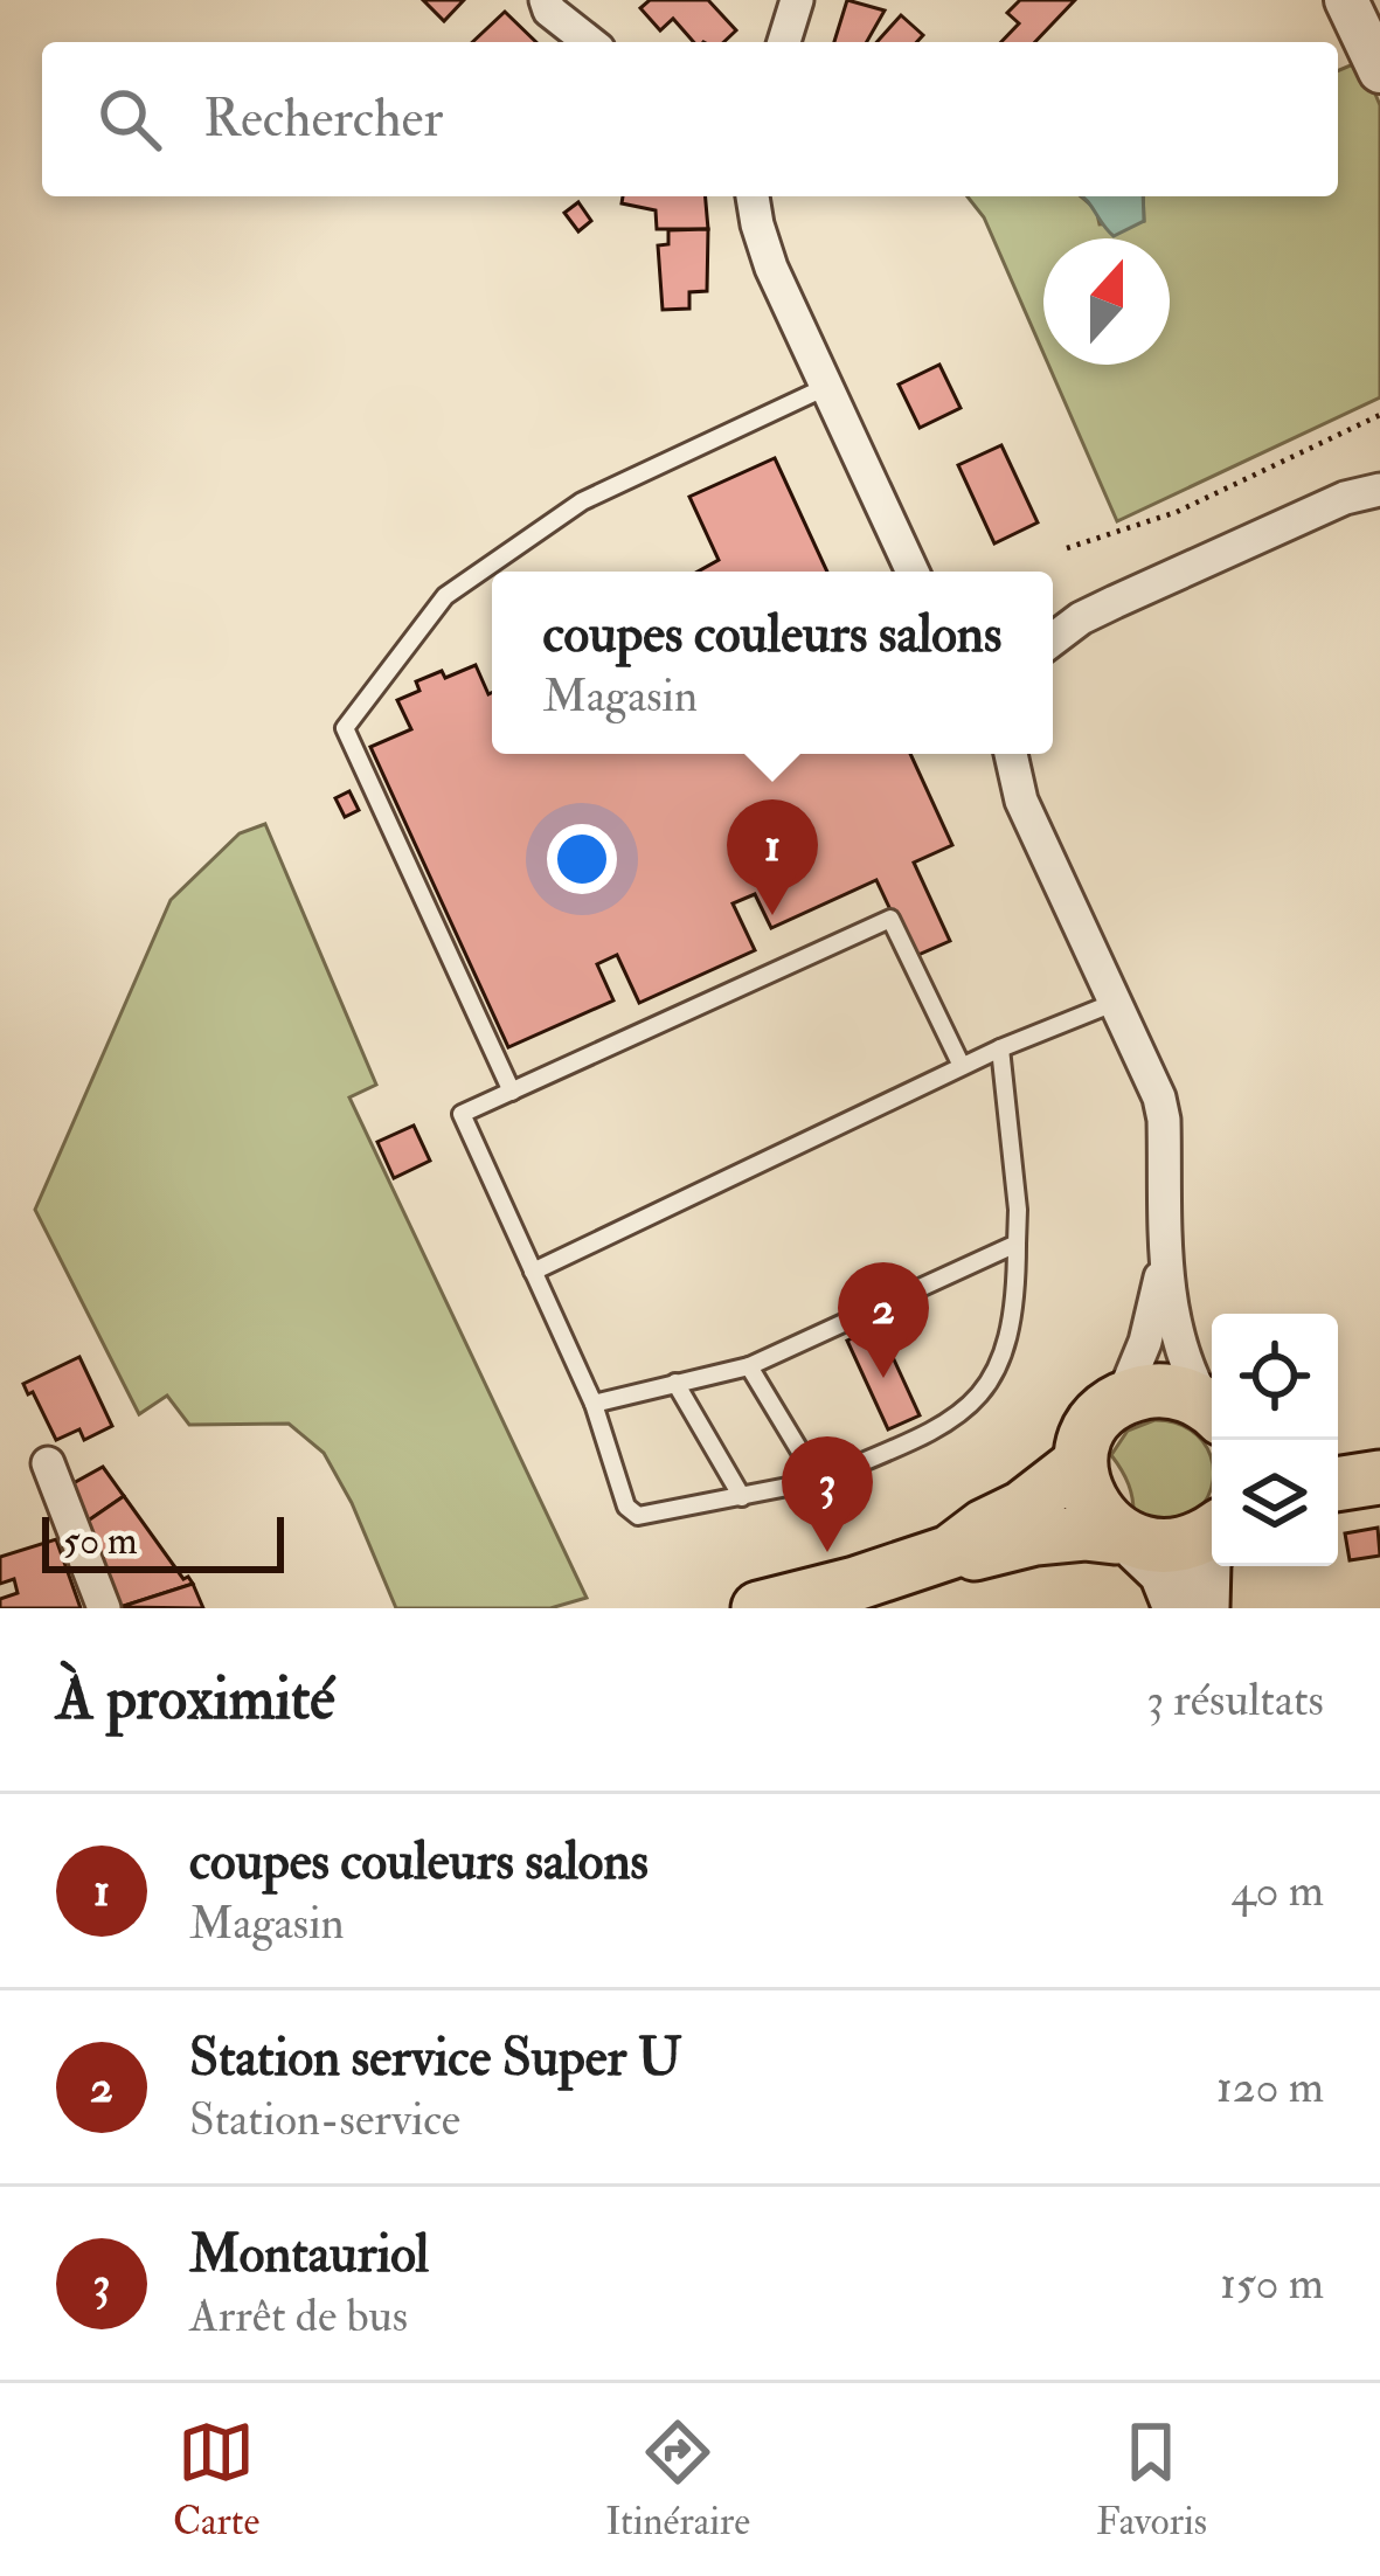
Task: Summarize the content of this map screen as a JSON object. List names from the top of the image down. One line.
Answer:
{"scale_bar":"50 m","north":"top","page":{"search":"Rechercher","popup":["coupes couleurs salons","Magasin"],"pins":["1","2","3"],"scale":"50 m","heading":["À proximité","3 résultats"],"list":[{"mark":"1","name":"coupes couleurs salons","note":"Magasin","value":"40 m"},{"mark":"2","name":"Station service Super U","note":"Station-service","value":"120 m"},{"mark":"3","name":"Montauriol","note":"Arrêt de bus","value":"150 m"}],"nav":["Carte","Itinéraire","Favoris"]}}
